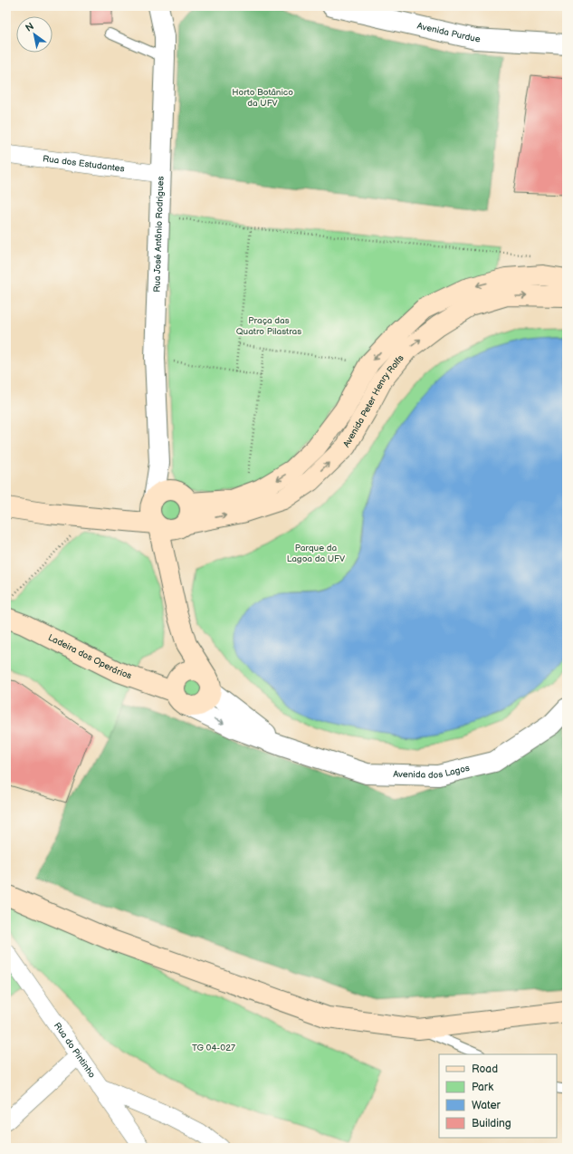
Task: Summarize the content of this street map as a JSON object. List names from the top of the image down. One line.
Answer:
{"streets":{"main road":["Avenida Peter Henry Rolfs","Ladeira dos Operários"],"street":["Avenida Purdue","Rua dos Estudantes","Rua José Antônio Rodrigues","Avenida dos Lagos","Rua do Pintinho"]},"crossings":[["Rua dos Estudantes","Rua José Antônio Rodrigues"],["Rua José Antônio Rodrigues","Avenida Peter Henry Rolfs"],["Ladeira dos Operários","Avenida dos Lagos"]],"parks":["Horto Botânico da UFV","Praça das Quatro Pilastras","Parque da Lagoa da UFV","TG 04-027"],"legend":["Road","Park","Water","Building"],"north":"top left"}
